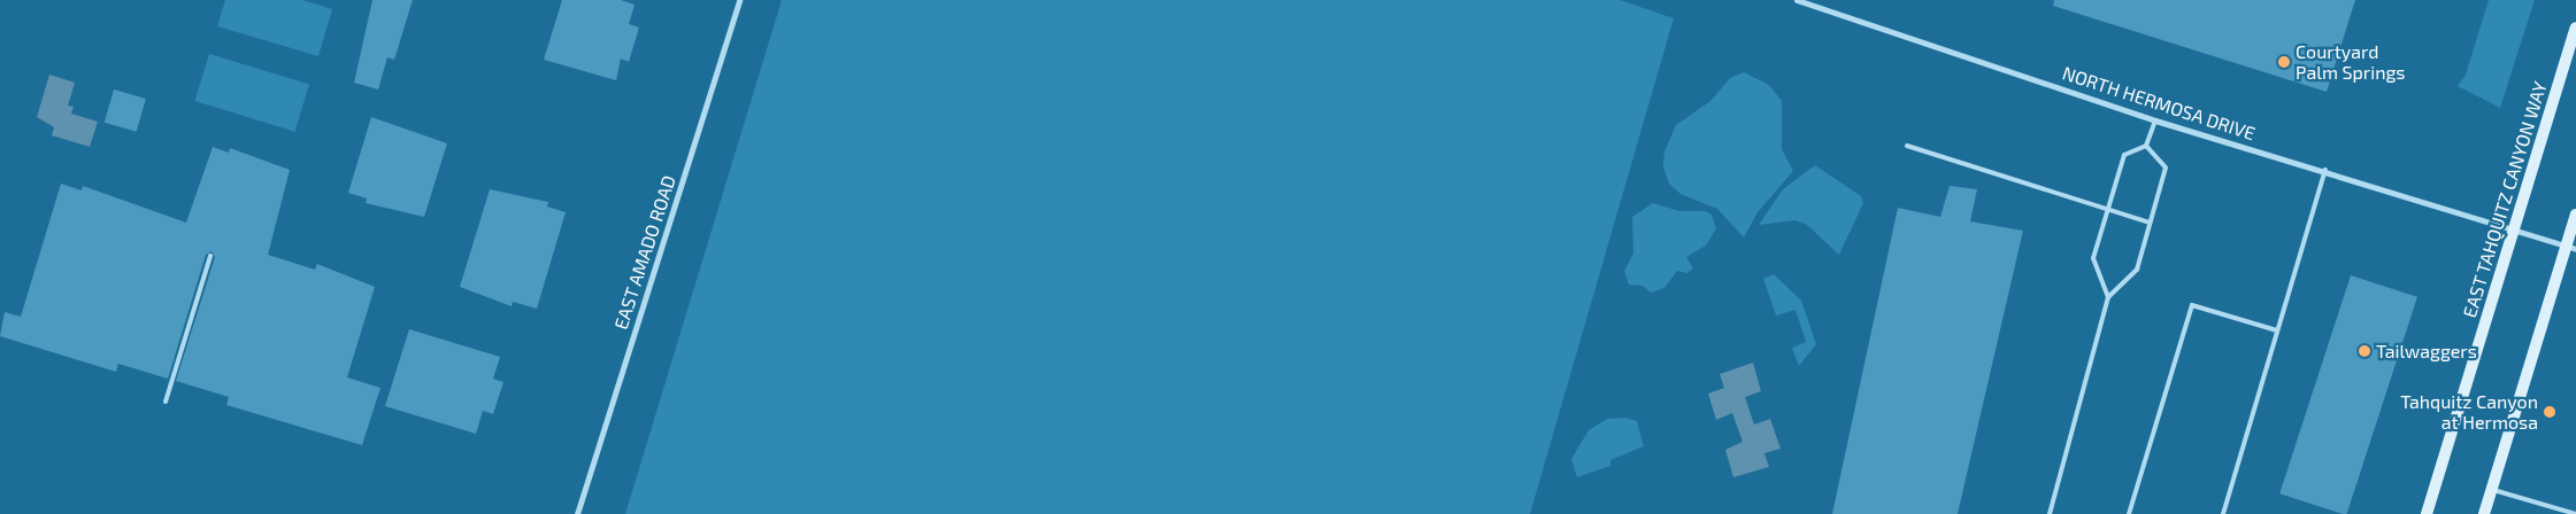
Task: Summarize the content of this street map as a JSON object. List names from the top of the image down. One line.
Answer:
{"streets":{"main road":["EAST TAHQUITZ CANYON WAY"],"street":["NORTH HERMOSA DRIVE","EAST AMADO ROAD"]},"crossings":[["NORTH HERMOSA DRIVE","EAST TAHQUITZ CANYON WAY"]],"places":["Courtyard Palm Springs","Tailwaggers","Tahquitz Canyon at Hermosa"]}
